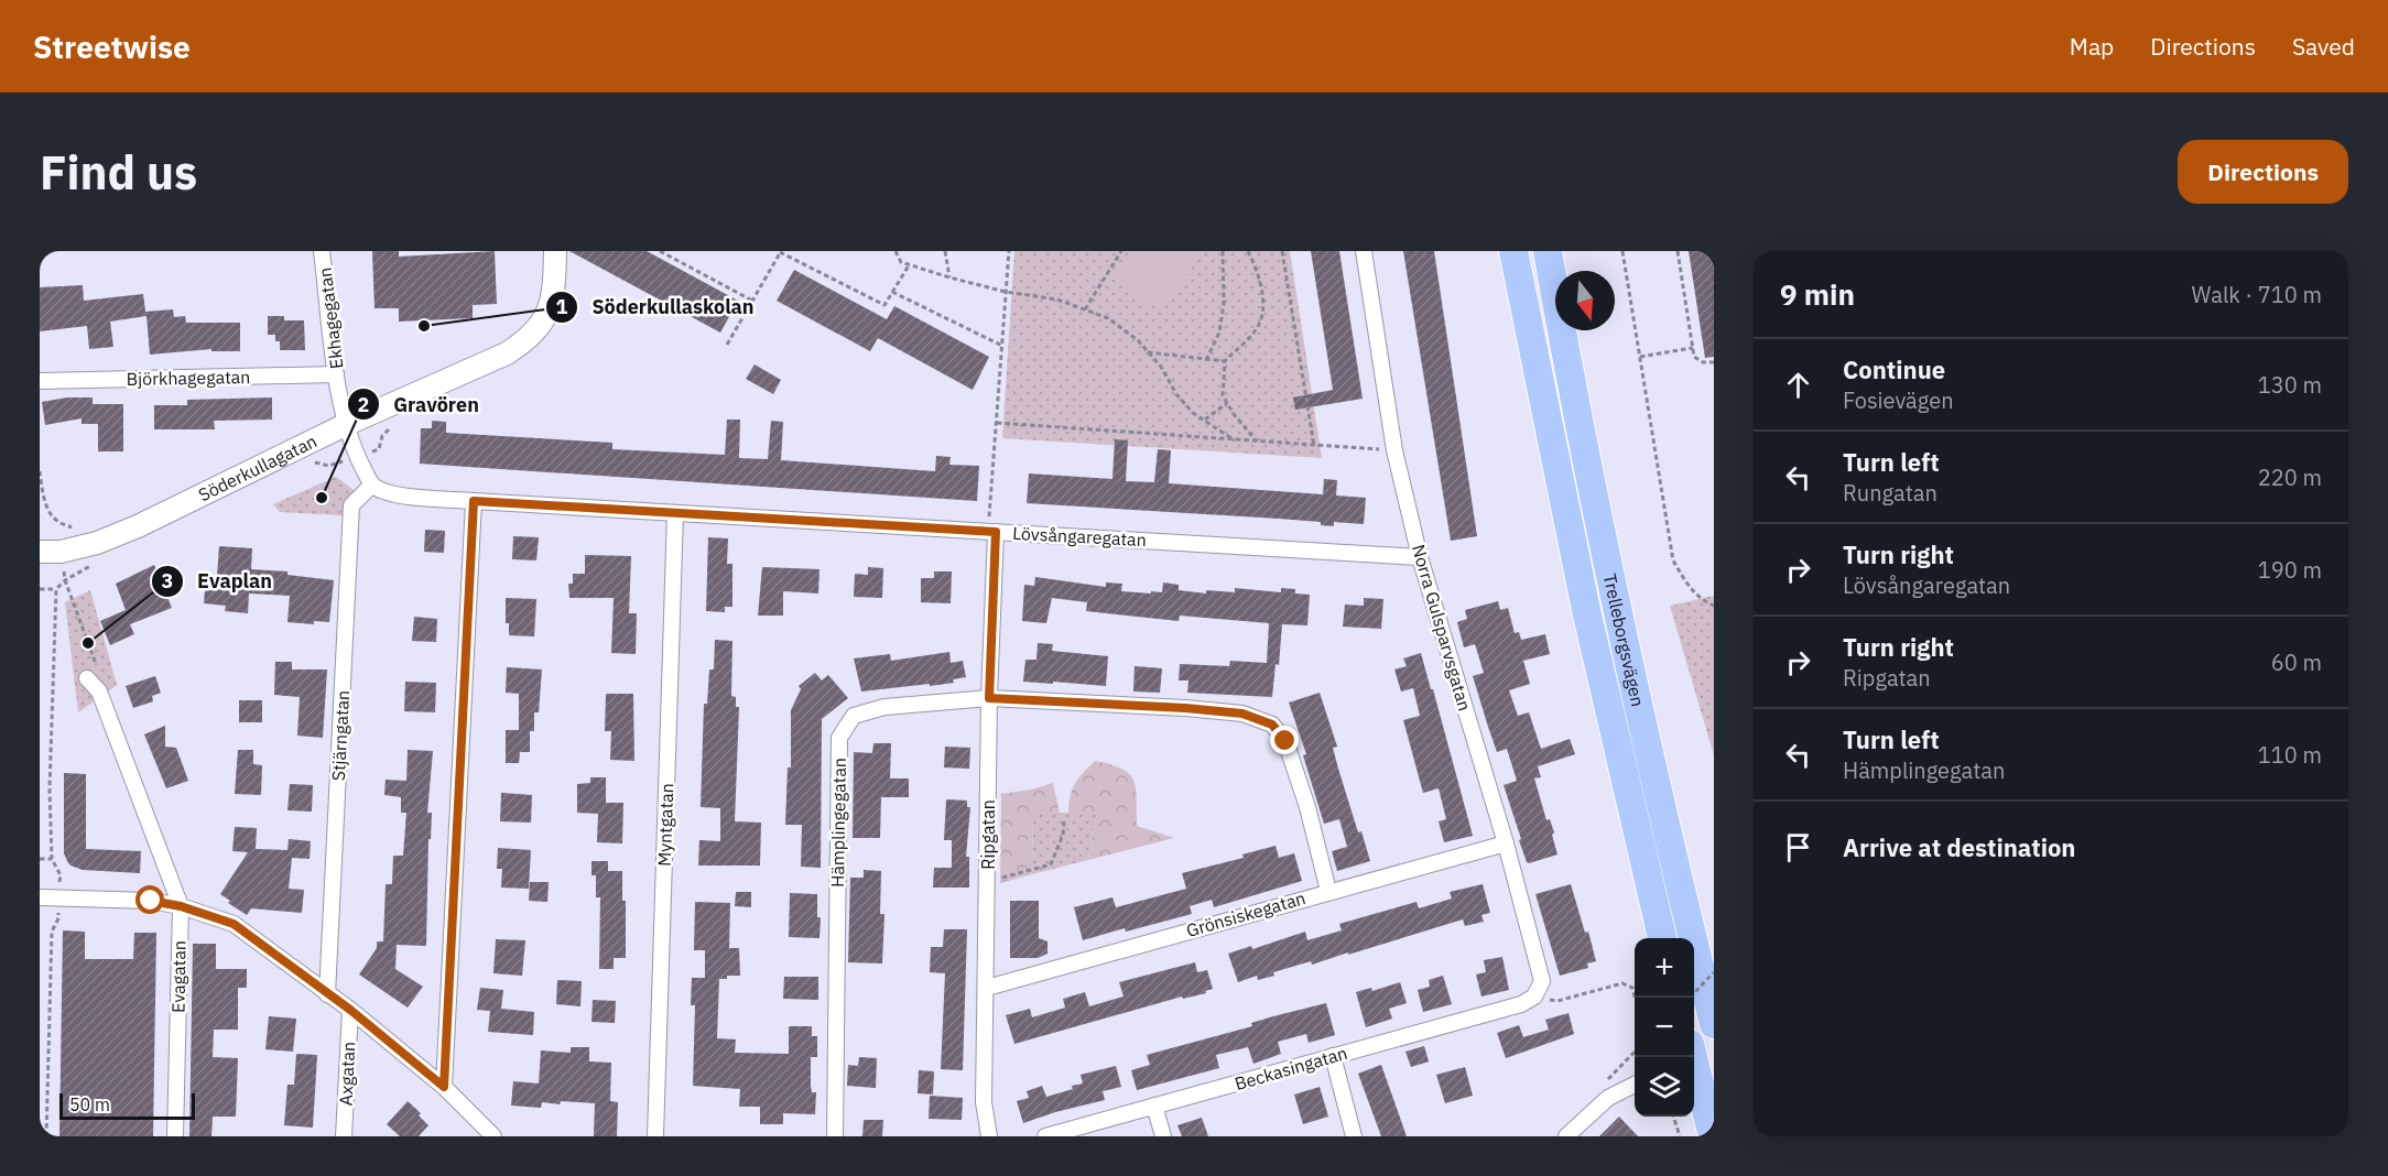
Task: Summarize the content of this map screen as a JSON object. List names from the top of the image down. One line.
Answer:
{"streets":{"highway":["Trelleborgsvägen"],"street":["Ekhagegatan","Björkhagegatan","Söderkullagatan","Lövsångaregatan","Norra Gulsparvsgatan","Stjärngatan","Hämplingegatan","Myntgatan","Ripgatan","Grönsiskegatan","Evagatan","Beckasingatan","Axgatan"]},"crossings":[["Ekhagegatan","Björkhagegatan"],["Ekhagegatan","Söderkullagatan"],["Lövsångaregatan","Norra Gulsparvsgatan"],["Lövsångaregatan","Stjärngatan"],["Lövsångaregatan","Myntgatan"],["Lövsångaregatan","Ripgatan"],["Norra Gulsparvsgatan","Grönsiskegatan"],["Norra Gulsparvsgatan","Beckasingatan"],["Hämplingegatan","Ripgatan"],["Hämplingegatan","Grönsiskegatan"],["Ripgatan","Grönsiskegatan"]],"places":["Söderkullaskolan","Gravören","Evaplan"],"scale_bar":"50 m","north":"bottom","page":{"header":"Streetwise","nav":["Map","Directions","Saved"],"buttons":"Directions","title":"Find us","heading":["9 min","Walk · 710 m"],"list":[["Continue","Fosievägen","130 m"],["Turn left","Rungatan","220 m"],["Turn right","Lövsångaregatan","190 m"],["Turn right","Ripgatan","60 m"],["Turn left","Hämplingegatan","110 m"],"Arrive at destination"],"map_buttons":["+","−"],"scale":"50 m"}}
